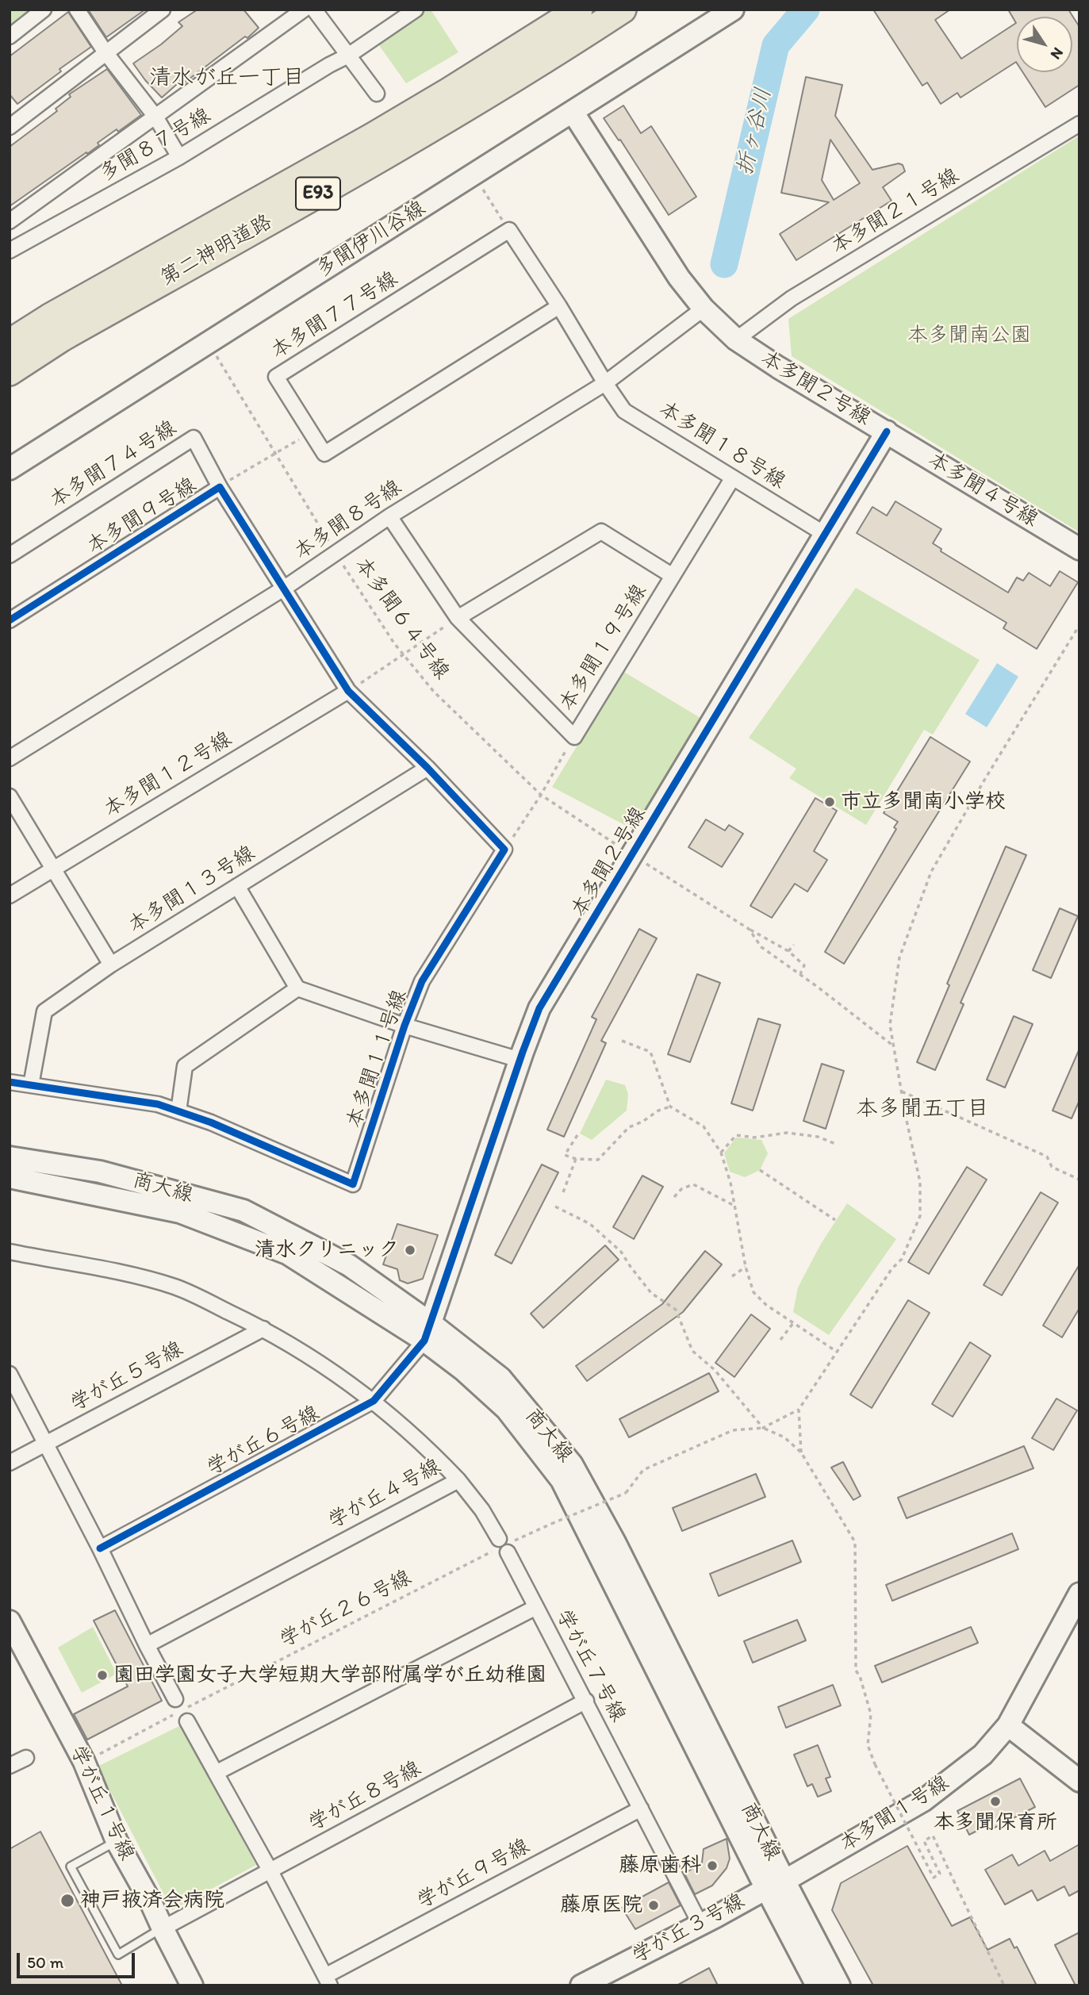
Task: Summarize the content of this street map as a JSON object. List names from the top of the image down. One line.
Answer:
{"streets":{"highway":["E93","第二神明道路"],"street":["多聞８７号線","本多聞２１号線","多聞伊川谷線","本多聞７７号線","本多聞２号線","本多聞１８号線","本多聞７４号線","本多聞４号線","本多聞９号線","本多聞８号線","本多聞１９号線","本多聞１２号線","本多聞１３号線","本多聞１１号線","商大線","学が丘５号線","学が丘６号線","学が丘４号線","学が丘７号線","学が丘８号線","学が丘１号線","本多聞１号線","学が丘９号線","学が丘３号線"],"path":["本多聞６４号線","学が丘２６号線"]},"crossings":[["本多聞２１号線","本多聞２号線"],["多聞伊川谷線","本多聞２号線"],["多聞伊川谷線","本多聞６４号線"],["本多聞２号線","本多聞１８号線"],["本多聞２号線","本多聞４号線"],["本多聞２号線","本多聞８号線"],["本多聞２号線","本多聞６４号線"],["本多聞２号線","商大線"],["本多聞２号線","学が丘６号線"],["本多聞１８号線","本多聞８号線"],["本多聞１８号線","本多聞１９号線"],["本多聞７４号線","本多聞９号線"],["本多聞９号線","本多聞８号線"],["本多聞８号線","本多聞６４号線"],["本多聞８号線","本多聞１９号線"],["本多聞１３号線","本多聞１１号線"],["商大線","学が丘６号線"],["商大線","本多聞１号線"],["商大線","学が丘３号線"],["学が丘５号線","学が丘４号線"],["学が丘６号線","学が丘４号線"],["学が丘２６号線","学が丘１号線"],["学が丘７号線","学が丘８号線"],["学が丘７号線","学が丘９号線"],["学が丘７号線","学が丘３号線"],["学が丘８号線","学が丘１号線"],["本多聞１号線","学が丘３号線"]],"districts":["清水が丘一丁目","本多聞五丁目"],"water":["折ヶ谷川"],"parks":["本多聞南公園"],"places":["市立多聞南小学校","清水クリニック","園田学園女子大学短期大学部附属学が丘幼稚園","本多聞保育所","藤原歯科","神戸掖済会病院","藤原医院"],"scale_bar":"50 m","north":"bottom right"}
